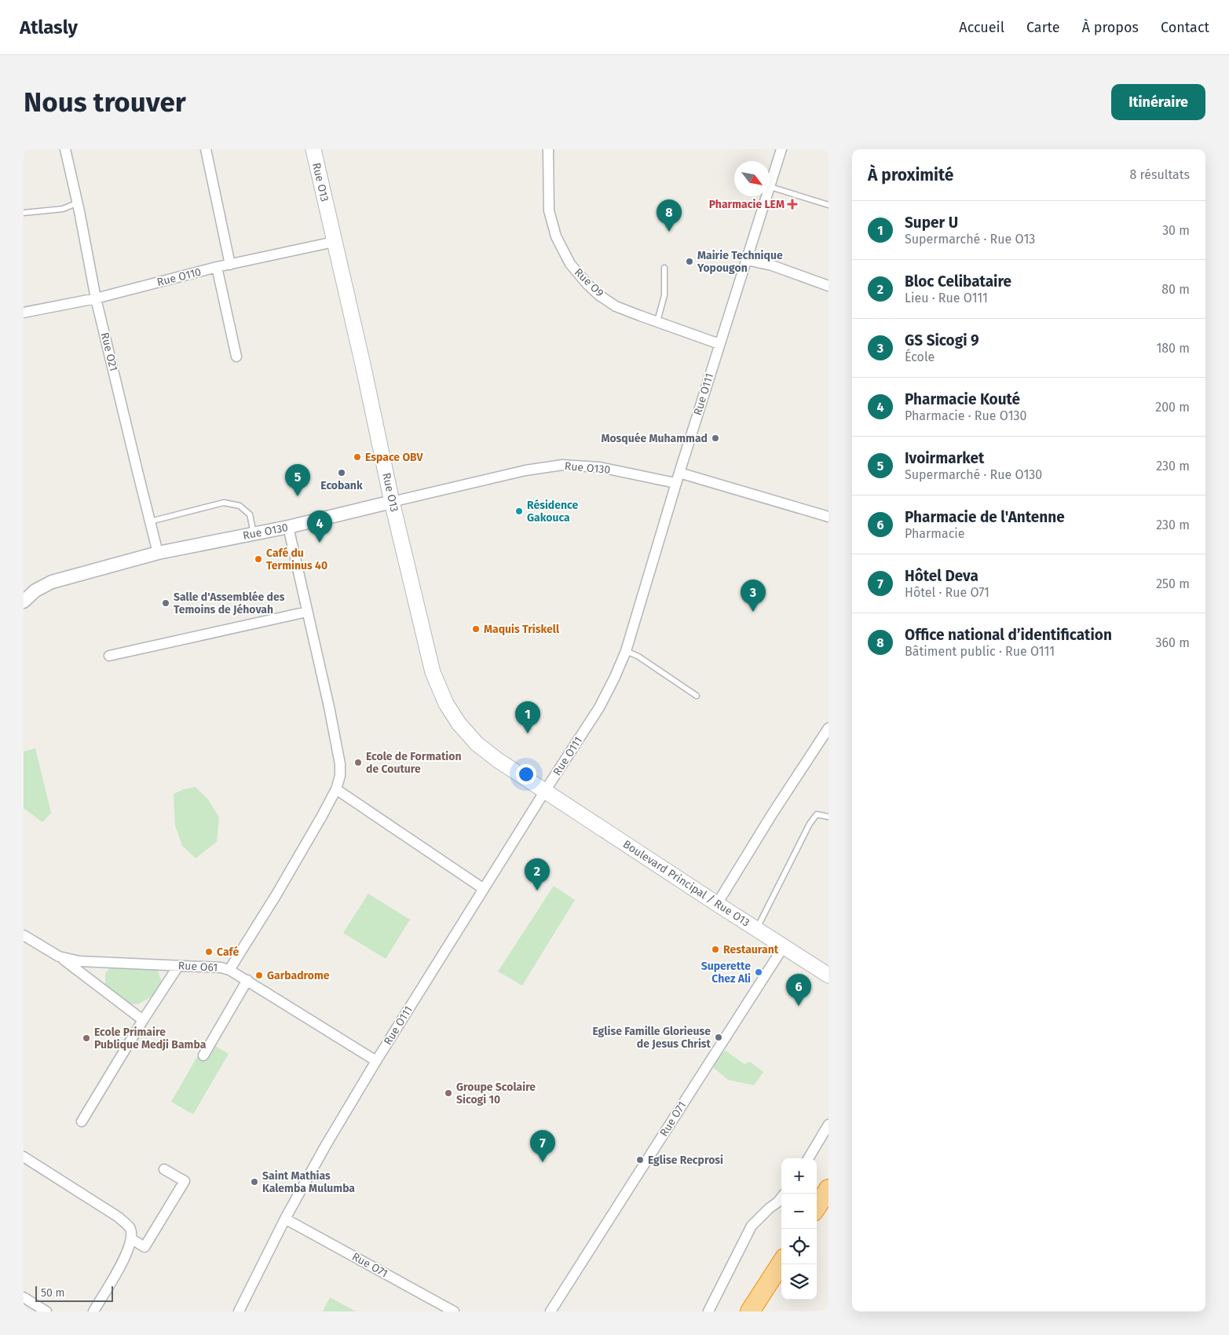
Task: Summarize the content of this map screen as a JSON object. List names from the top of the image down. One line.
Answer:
{"streets":{"main road":["Rue O13","Boulevard Principal / Rue O13"],"street":["Rue O110","Rue O9","Rue O21","Rue O111","Rue O130","Rue O61","Rue O71"]},"crossings":[["Rue O13","Rue O110"],["Rue O13","Rue O111"],["Rue O13","Rue O130"],["Rue O13","Boulevard Principal / Rue O13"],["Rue O110","Rue O21"],["Rue O9","Rue O111"],["Rue O21","Rue O130"],["Rue O111","Rue O130"],["Rue O111","Boulevard Principal / Rue O13"],["Rue O111","Rue O61"],["Rue O111","Rue O71"],["Boulevard Principal / Rue O13","Rue O71"]],"places":{"health":["Pharmacie LEM"],"other":["Mairie Technique Yopougon","Mosquée Muhammad","Espace OBV","Ecobank","Résidence Gakouca","Café du Terminus 40","Salle d'Assemblée des Temoins de Jéhovah","Maquis Triskell","Ecole de Formation de Couture","Restaurant","Café","Superette Chez Ali","Garbadrome","Eglise Famille Glorieuse de Jesus Christ","Ecole Primaire Publique Medji Bamba","Groupe Scolaire Sicogi 10","Eglise Recprosi","Saint Mathias Kalemba Mulumba"]},"scale_bar":"50 m","north":"bottom right","page":{"header":"Atlasly","nav":["Accueil","Carte","À propos","Contact"],"buttons":"Itinéraire","title":"Nous trouver","heading":["À proximité","8 résultats"],"pins":["8","5","4","3","1","2","6","7"],"list":[{"mark":"1","name":"Super U","note":"Supermarché · Rue O13","value":"30 m"},{"mark":"2","name":"Bloc Celibataire","note":"Lieu · Rue O111","value":"80 m"},{"mark":"3","name":"GS Sicogi 9","note":"École","value":"180 m"},{"mark":"4","name":"Pharmacie Kouté","note":"Pharmacie · Rue O130","value":"200 m"},{"mark":"5","name":"Ivoirmarket","note":"Supermarché · Rue O130","value":"230 m"},{"mark":"6","name":"Pharmacie de l'Antenne","note":"Pharmacie","value":"230 m"},{"mark":"7","name":"Hôtel Deva","note":"Hôtel · Rue O71","value":"250 m"},{"mark":"8","name":"Office national d’identification","note":"Bâtiment public · Rue O111","value":"360 m"}],"map_buttons":["+","−"],"scale":"50 m"}}
